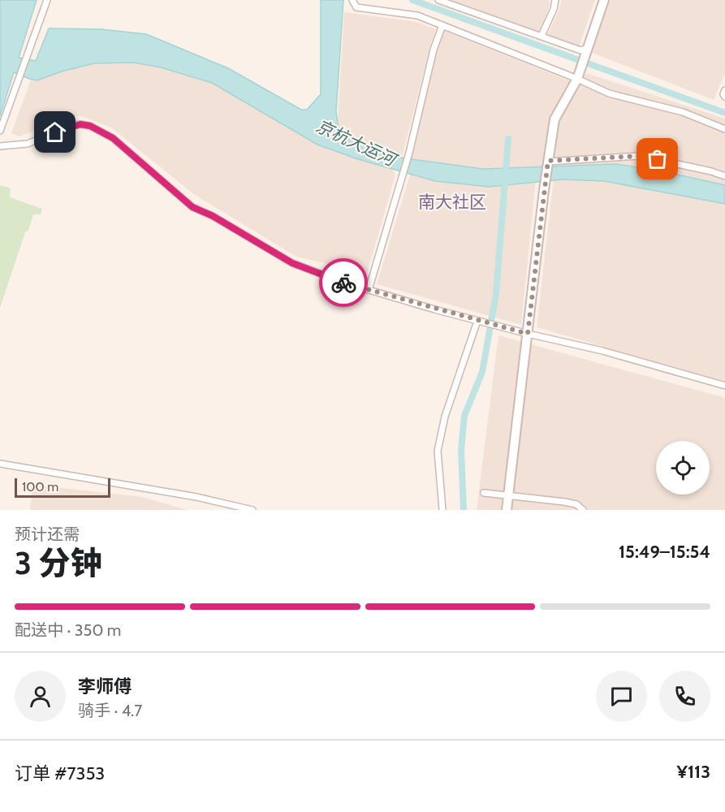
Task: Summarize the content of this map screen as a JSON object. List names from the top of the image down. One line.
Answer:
{"districts":["南大社区"],"water":["京杭大运河"],"scale_bar":"100 m","page":{"scale":"100 m","heading":["3 分钟","预计还需","15:49–15:54"],"panel":["李师傅","骑手 · 4.7","订单 #7353","¥113"],"bar":"配送中 · 350 m"}}
